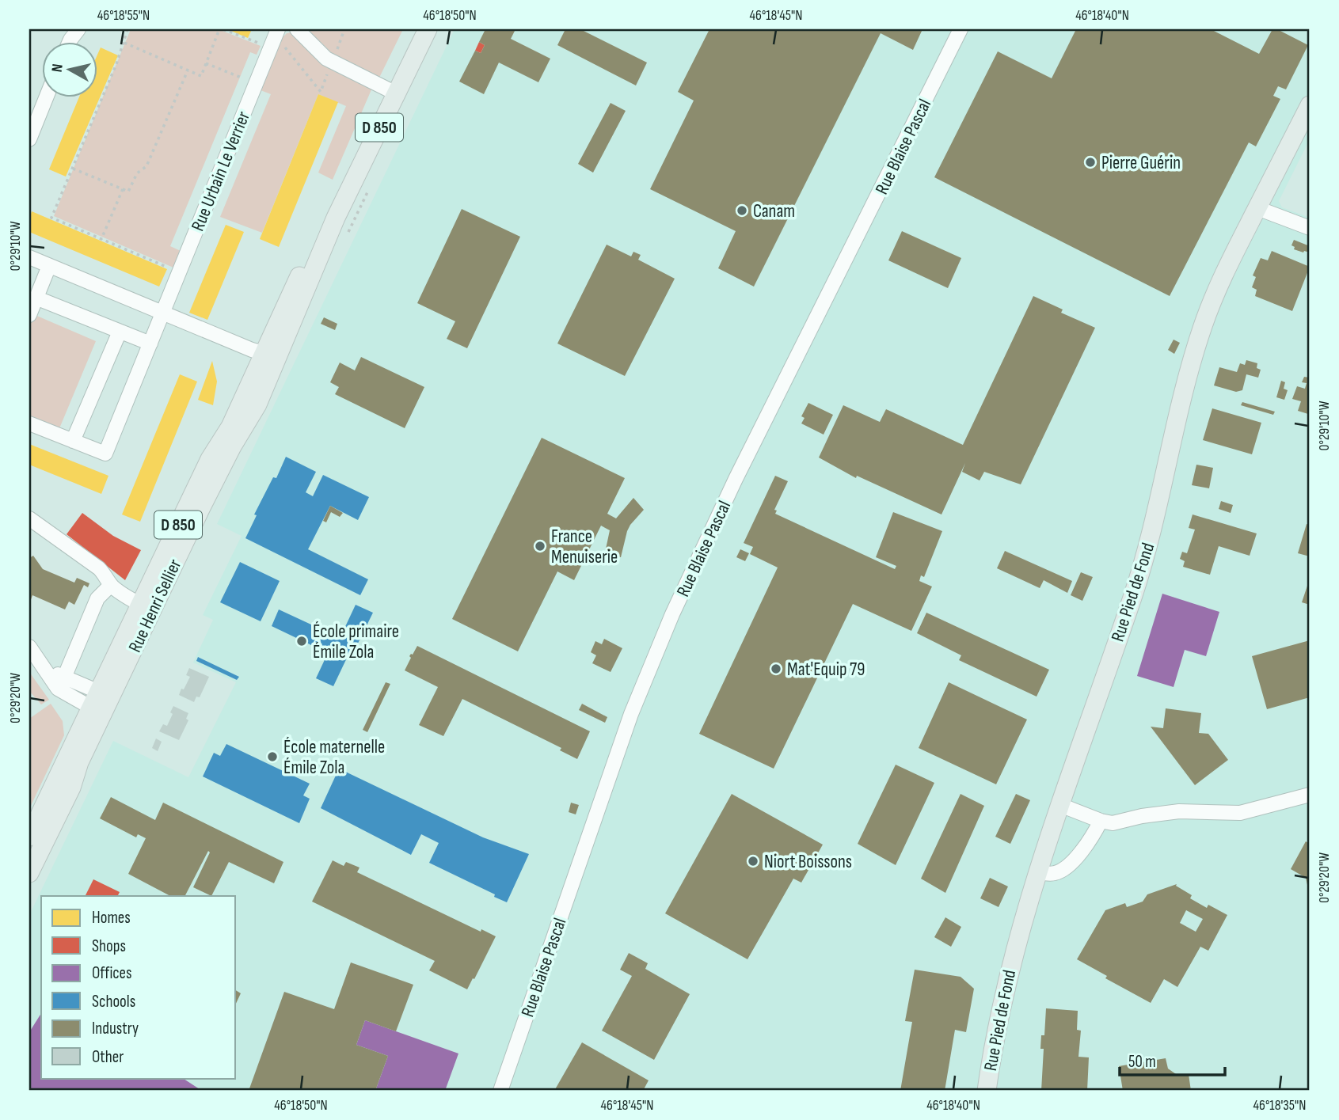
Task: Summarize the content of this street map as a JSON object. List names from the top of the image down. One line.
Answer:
{"streets":{"main road":["D 850","Rue Pied de Fond","Rue Henri Sellier"],"street":["Rue Blaise Pascal","Rue Urbain Le Verrier"]},"places":["Pierre Guérin","Canam","France Menuiserie","École primaire Émile Zola","Mat'Equip 79","École maternelle Émile Zola","Niort Boissons"],"legend":["Homes","Shops","Offices","Schools","Industry","Other"],"scale_bar":"50 m","north":"left","coordinates":["46°18'55\"N","46°18'50\"N","46°18'45\"N","46°18'40\"N","0°29'10\"W","0°29'20\"W","46°18'35\"N"]}
